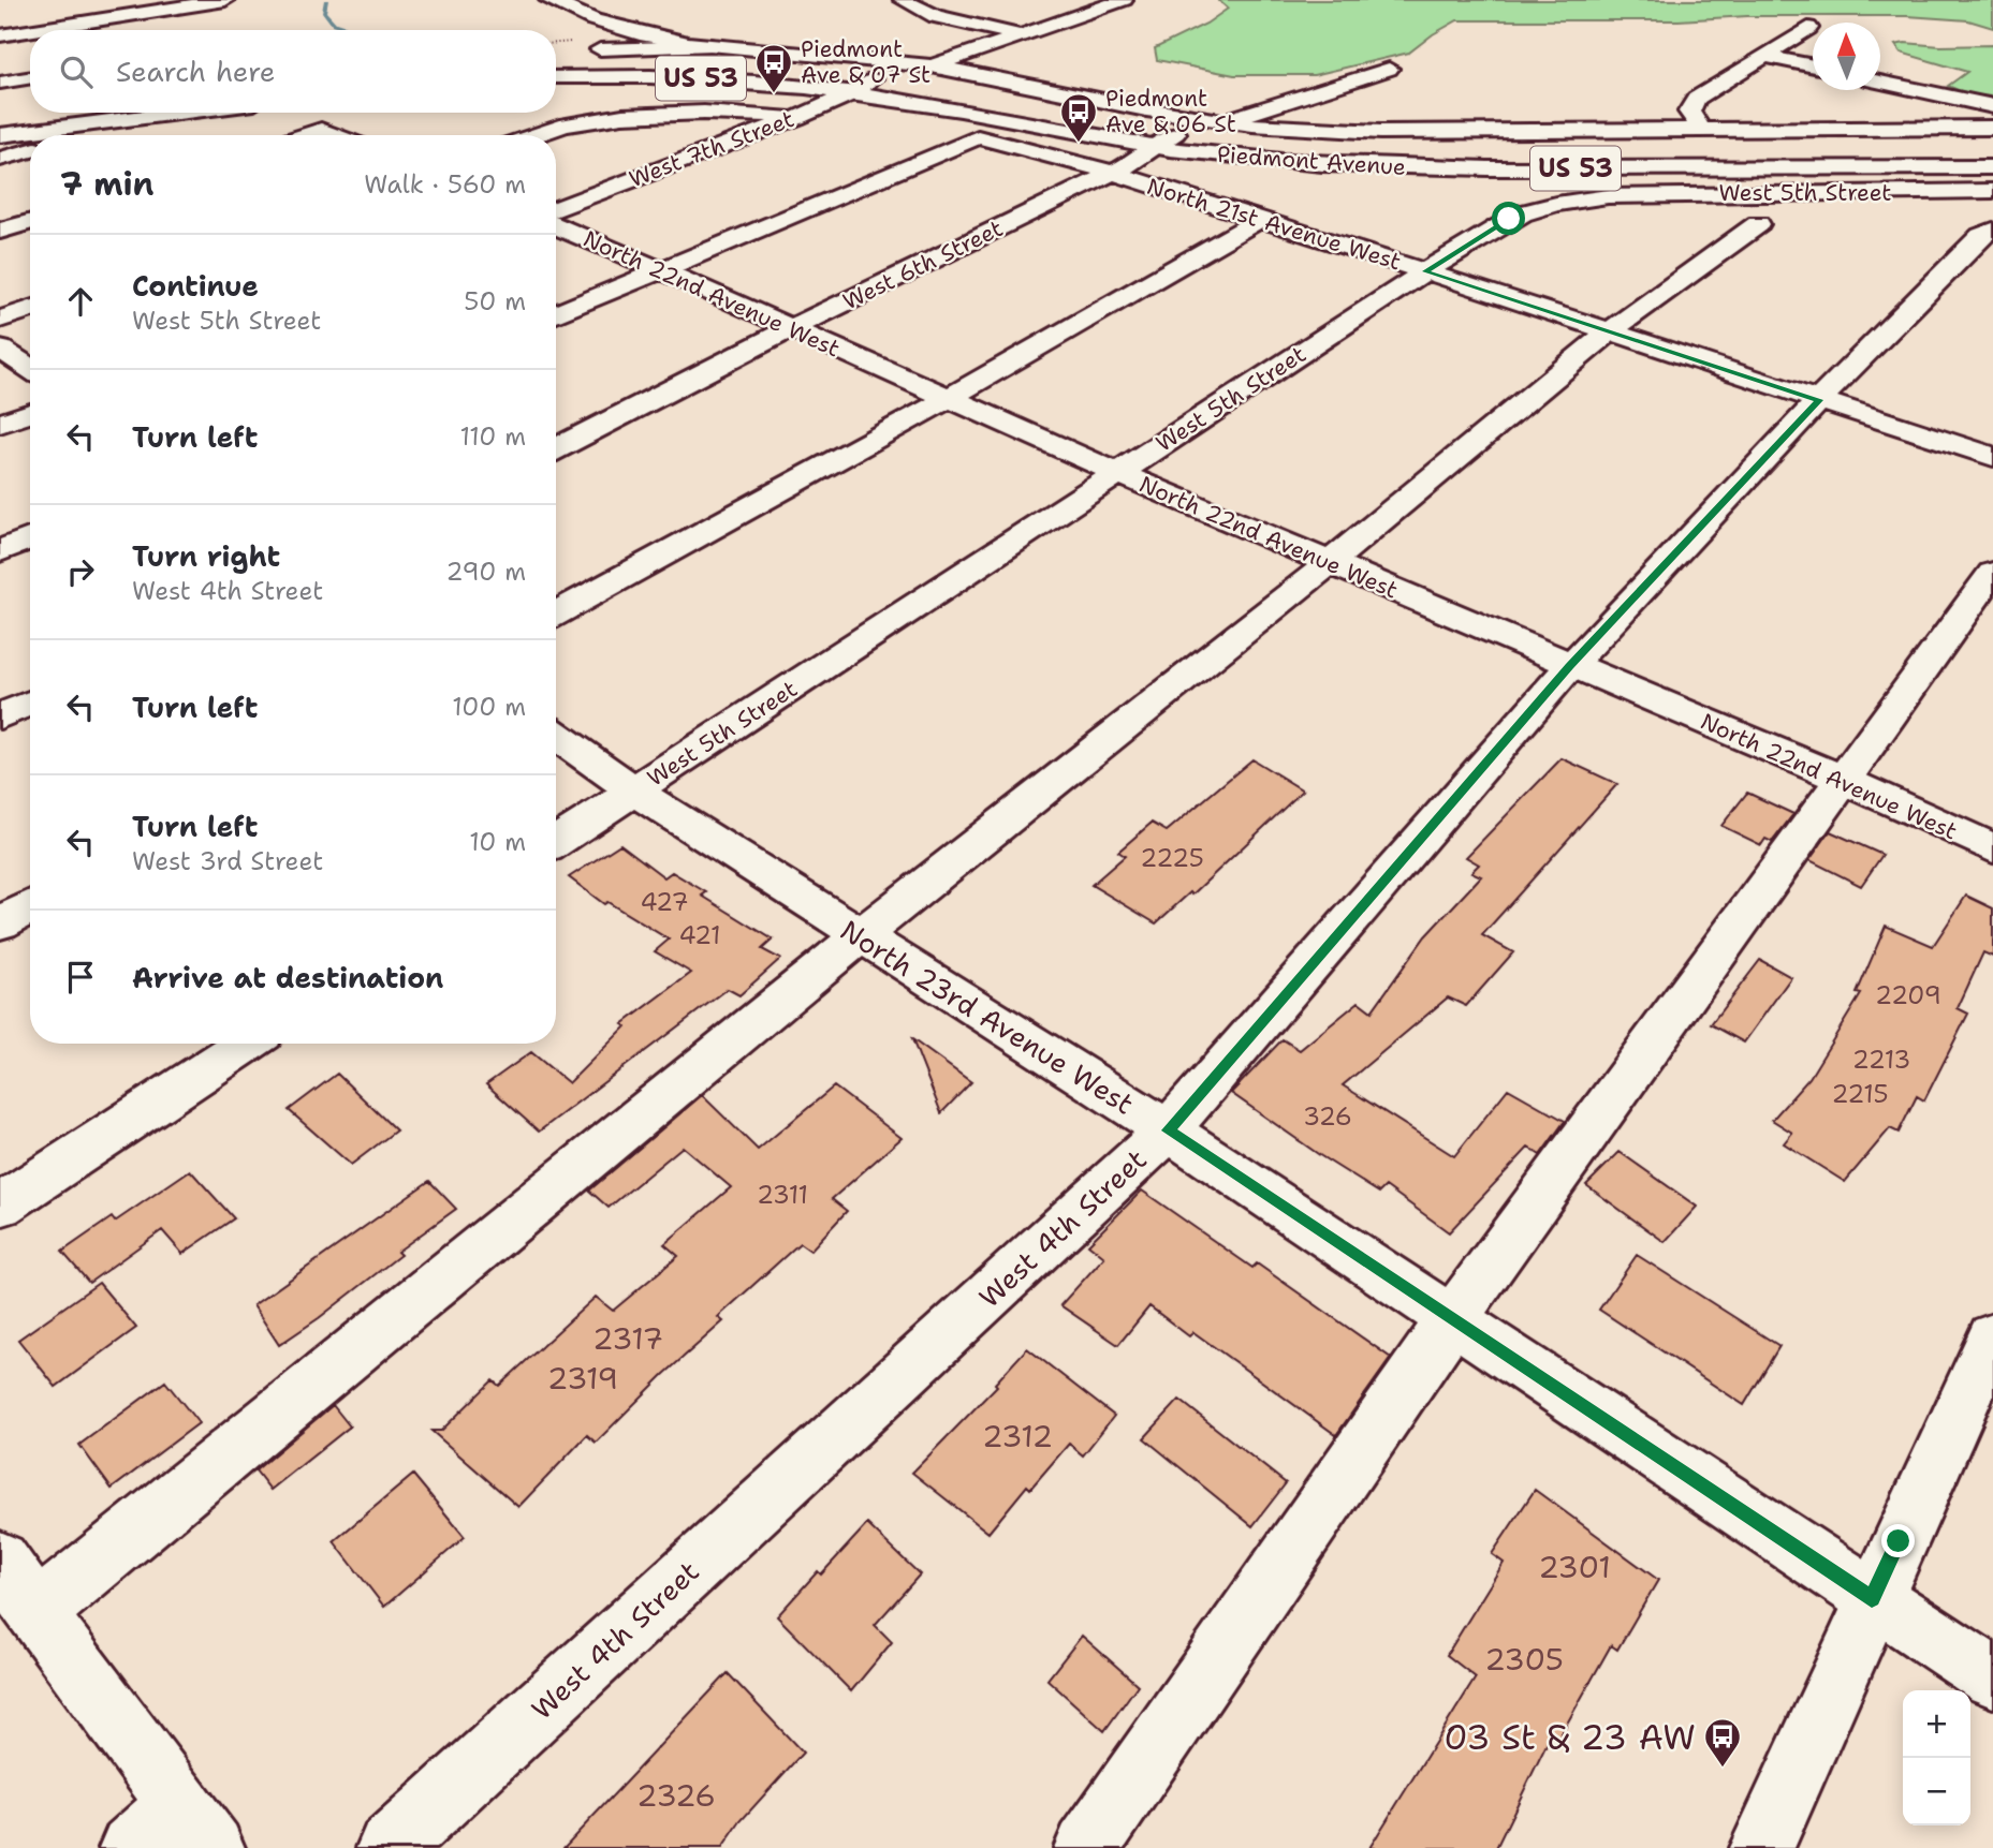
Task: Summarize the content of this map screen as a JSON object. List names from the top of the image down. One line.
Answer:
{"streets":{"main road":["US 53","West 7th Street","Piedmont Avenue","West 5th Street","North 21st Avenue West","West 6th Street","North 22nd Avenue West","North 23rd Avenue West","West 4th Street"]},"crossings":[["West 7th Street","Piedmont Avenue"],["Piedmont Avenue","West 6th Street"],["West 5th Street","North 21st Avenue West"],["West 5th Street","North 22nd Avenue West"],["West 5th Street","North 23rd Avenue West"],["North 21st Avenue West","West 6th Street"],["North 21st Avenue West","North 22nd Avenue West"],["North 21st Avenue West","West 4th Street"],["West 6th Street","North 22nd Avenue West"],["North 22nd Avenue West","West 4th Street"],["North 23rd Avenue West","West 4th Street"]],"places":{"bus stop":["Piedmont Ave & 07 St","Piedmont Ave & 06 St","03 St & 23 AW"]},"house_numbers":["2225","427","421","2209","2213","2215","326","2311","2317","2319","2312","2301","2305","2326"],"north":"top","page":{"search":"Search here","heading":["7 min","Walk · 560 m"],"list":[["Continue","West 5th Street","50 m"],["Turn left","110 m"],["Turn right","West 4th Street","290 m"],["Turn left","100 m"],["Turn left","West 3rd Street","10 m"],"Arrive at destination"],"map_buttons":["+","−"]}}
